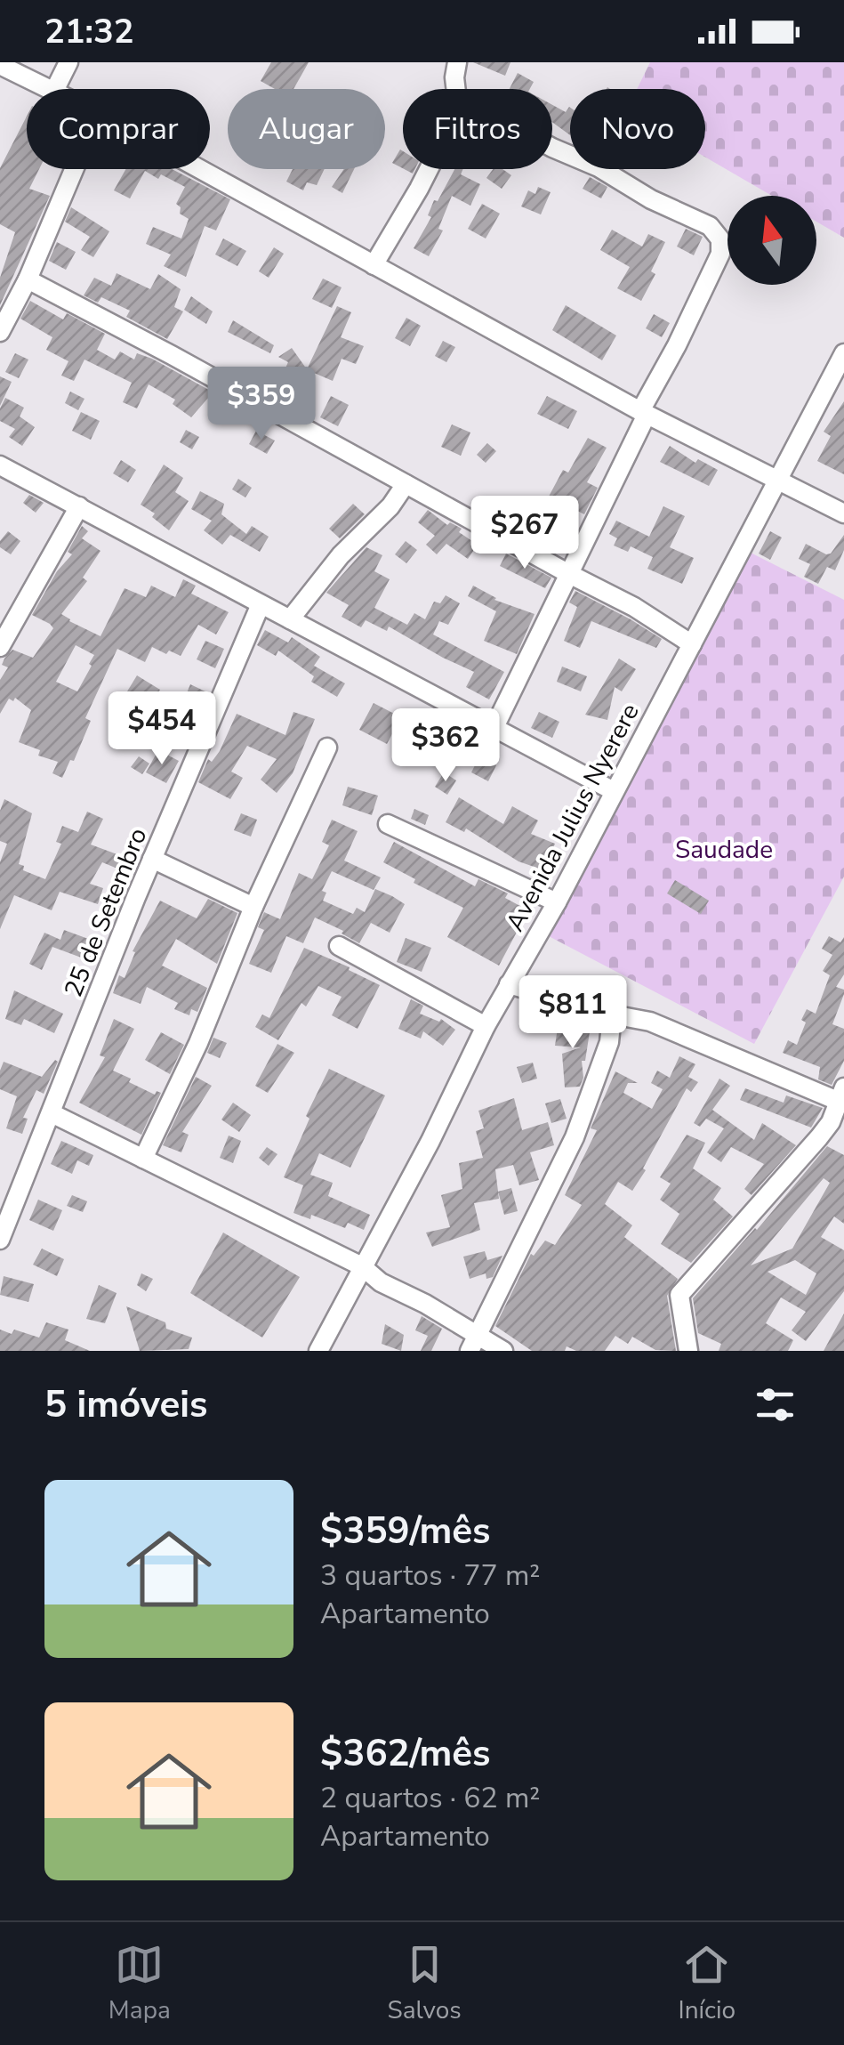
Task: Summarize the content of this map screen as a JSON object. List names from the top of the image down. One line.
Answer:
{"streets":{"street":["Avenida Julius Nyerere","25 de Setembro"]},"parks":["Saudade"],"north":"top","page":{"status":"21:32","chip":["Comprar","Alugar","Filtros","Novo"],"price":["$359","$267","$454","$362","$811"],"heading":"5 imóveis","list":[{"name":"$359/mês","note":"3 quartos · 77 m² · Apartamento"},{"name":"$362/mês","note":"2 quartos · 62 m² · Apartamento"}],"tabs":["Mapa","Salvos","Início"]}}
